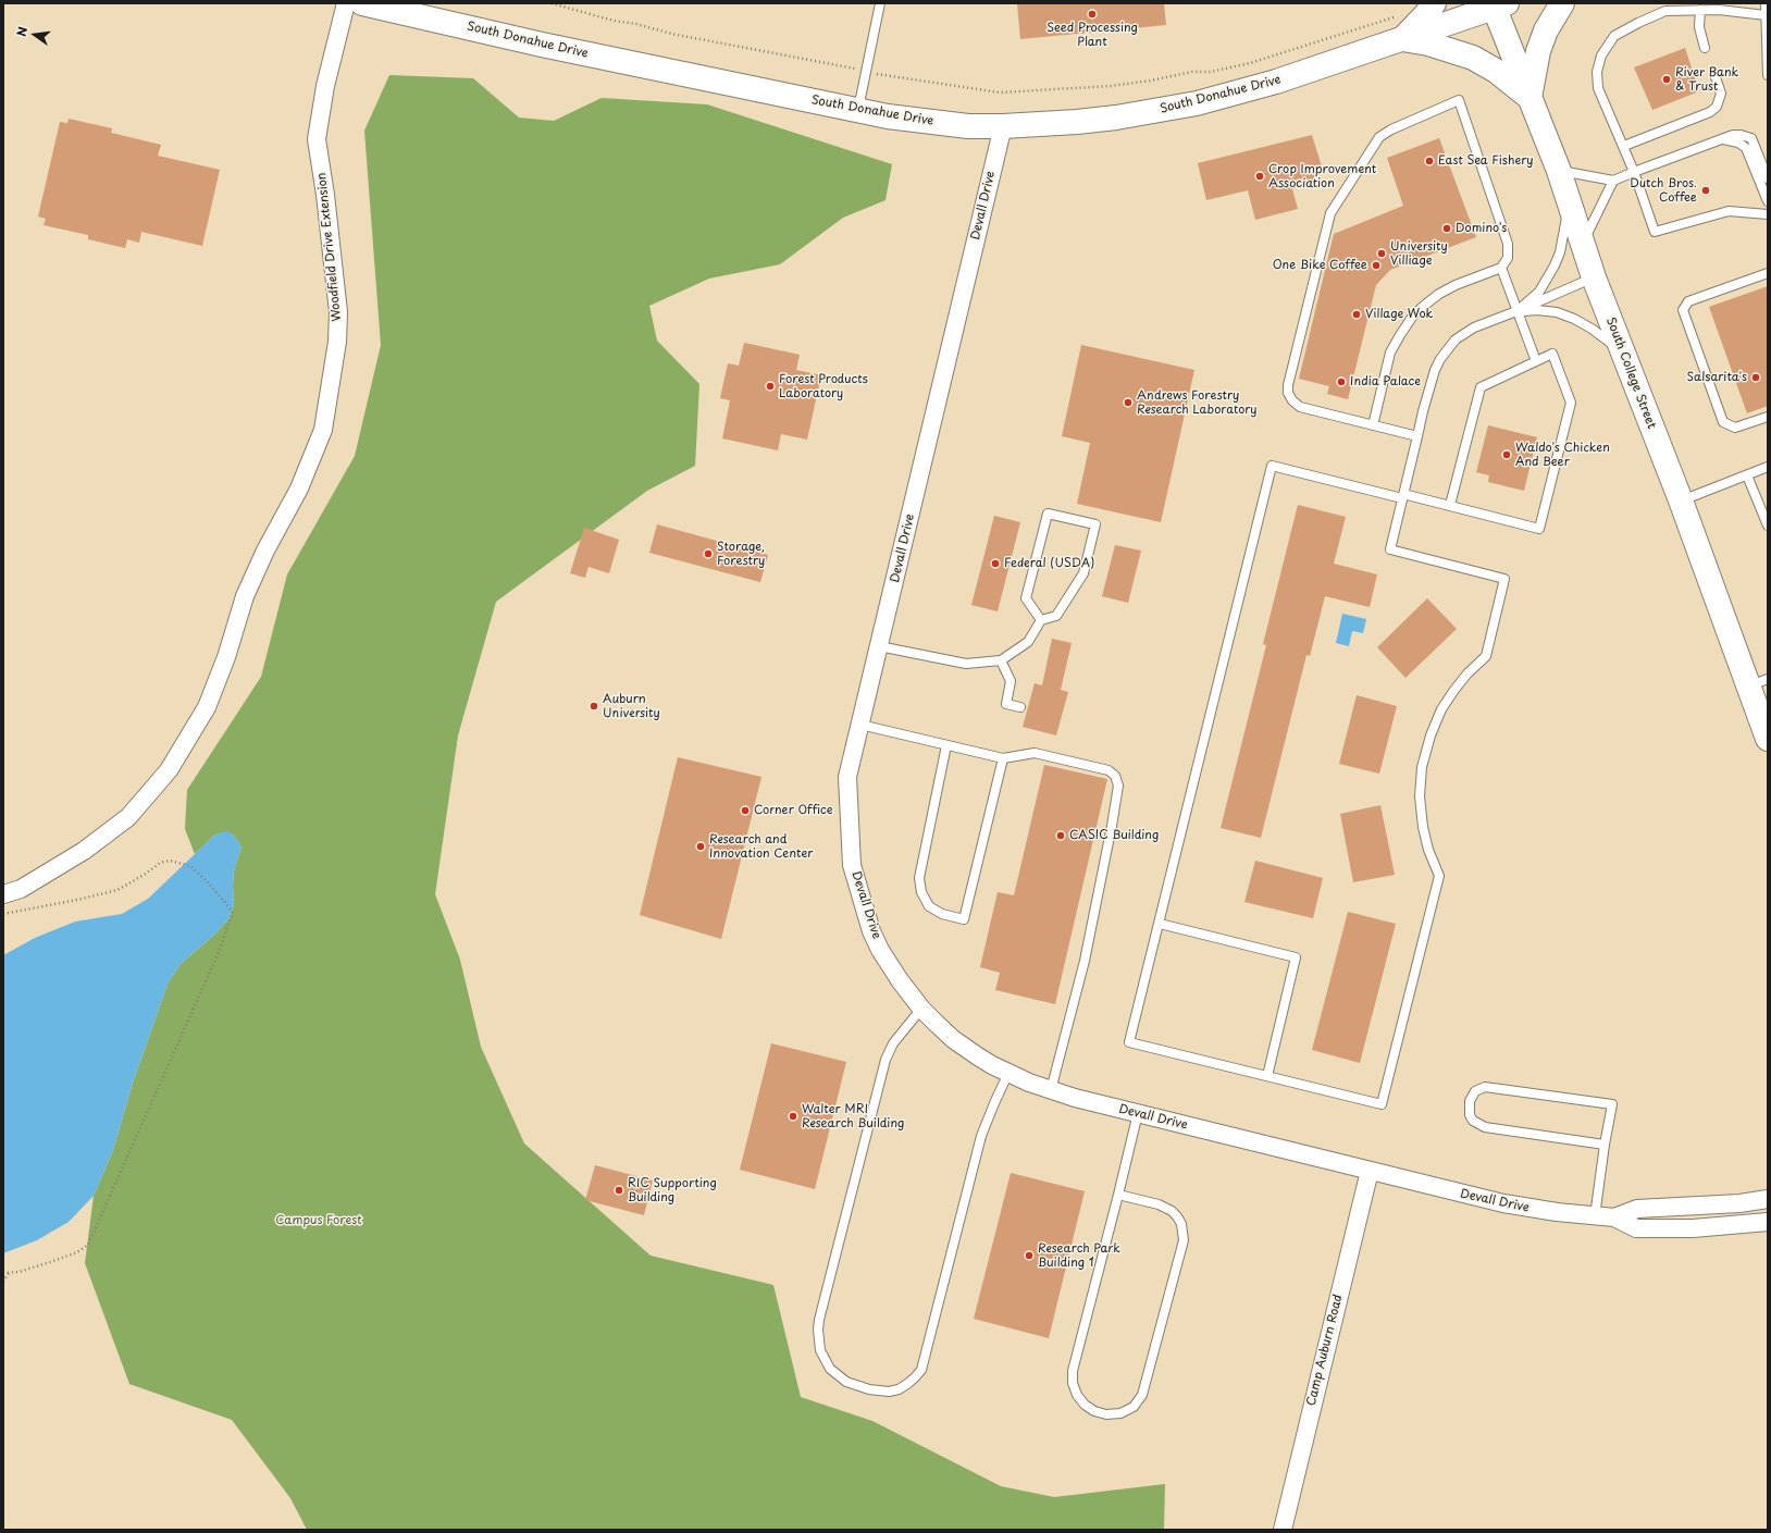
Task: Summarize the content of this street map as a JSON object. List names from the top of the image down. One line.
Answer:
{"streets":{"street":["South Donahue Drive","Devall Drive","Woodfield Drive Extension","South College Street","Camp Auburn Road"]},"crossings":[["South Donahue Drive","Devall Drive"],["South Donahue Drive","South College Street"],["Devall Drive","Camp Auburn Road"]],"parks":["Campus Forest"],"places":["Seed Processing Plant","River Bank & Trust","East Sea Fishery","Crop Improvement Association","Dutch Bros. Coffee","Domino's","University Villiage","One Bike Coffee","Village Wok","Salsarita's","India Palace","Forest Products Laboratory","Andrews Forestry Research Laboratory","Waldo's Chicken And Beer","Storage, Forestry","Federal (USDA)","Auburn University","Corner Office","CASIC Building","Research and Innovation Center","Walter MRI Research Building","RIC Supporting Building","Research Park Building 1"],"north":"left"}
